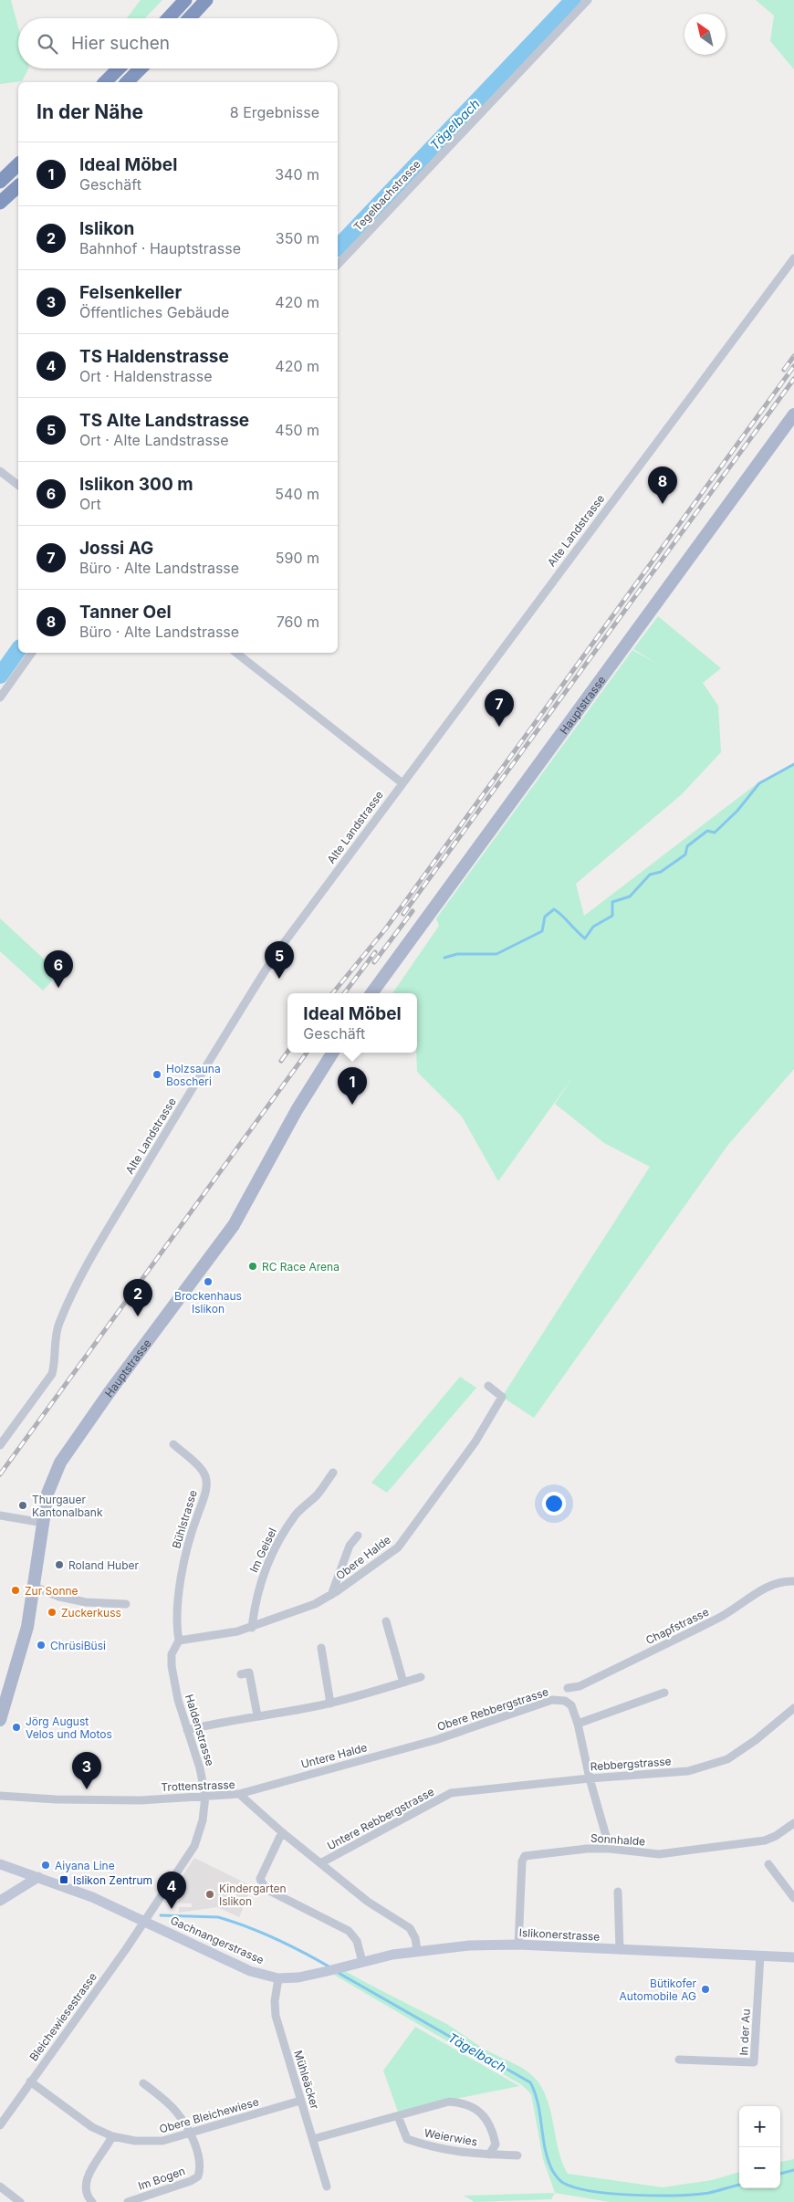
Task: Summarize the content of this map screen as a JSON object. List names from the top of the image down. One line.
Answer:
{"streets":{"main road":["Hauptstrasse"],"street":["Tegelbachstrasse","Alte Landstrasse","Bühlstrasse","Im Geisel","Obere Halde","Chapfstrasse","Obere Rebbergstrasse","Haldenstrasse","Untere Halde","Rebbergstrasse","Trottenstrasse","Untere Rebbergstrasse","Sonnhalde","Islikonerstrasse","Gachnangerstrasse","Bleichewiesestrasse","In der Au","Mühleäcker","Obere Bleichewiese","Weierwies","Im Bogen"]},"crossings":[["Bühlstrasse","Obere Halde"],["Bühlstrasse","Haldenstrasse"],["Im Geisel","Obere Halde"],["Obere Halde","Haldenstrasse"],["Obere Rebbergstrasse","Untere Halde"],["Obere Rebbergstrasse","Rebbergstrasse"],["Obere Rebbergstrasse","Sonnhalde"],["Haldenstrasse","Trottenstrasse"],["Haldenstrasse","Gachnangerstrasse"],["Haldenstrasse","Bleichewiesestrasse"],["Untere Halde","Trottenstrasse"],["Rebbergstrasse","Untere Rebbergstrasse"],["Trottenstrasse","Untere Rebbergstrasse"],["Trottenstrasse","Islikonerstrasse"],["Sonnhalde","Islikonerstrasse"],["Islikonerstrasse","Gachnangerstrasse"],["Islikonerstrasse","In der Au"],["Gachnangerstrasse","Bleichewiesestrasse"],["Gachnangerstrasse","Mühleäcker"],["Bleichewiesestrasse","Obere Bleichewiese"],["Mühleäcker","Obere Bleichewiese"],["Mühleäcker","Weierwies"],["Obere Bleichewiese","Im Bogen"]],"water":["Tägelbach"],"places":{"other":["Holzsauna Boscheri","RC Race Arena","Brockenhaus Islikon","Thurgauer Kantonalbank","Roland Huber","Zur Sonne","Zuckerkuss","ChrüsiBüsi","Jörg August Velos und Motos","Aiyana Line","Kindergarten Islikon","Bütikofer Automobile AG"],"transit":["Islikon Zentrum"]},"north":"top left","page":{"search":"Hier suchen","heading":["In der Nähe","8 Ergebnisse"],"list":[{"mark":"1","name":"Ideal Möbel","note":"Geschäft","value":"340 m"},{"mark":"2","name":"Islikon","note":"Bahnhof · Hauptstrasse","value":"350 m"},{"mark":"3","name":"Felsenkeller","note":"Öffentliches Gebäude","value":"420 m"},{"mark":"4","name":"TS Haldenstrasse","note":"Ort · Haldenstrasse","value":"420 m"},{"mark":"5","name":"TS Alte Landstrasse","note":"Ort · Alte Landstrasse","value":"450 m"},{"mark":"6","name":"Islikon 300 m","note":"Ort","value":"540 m"},{"mark":"7","name":"Jossi AG","note":"Büro · Alte Landstrasse","value":"590 m"},{"mark":"8","name":"Tanner Oel","note":"Büro · Alte Landstrasse","value":"760 m"}],"pins":["8","7","5","6","1","2","3","4"],"popup":["Ideal Möbel","Geschäft"],"map_buttons":["+","−"]}}
